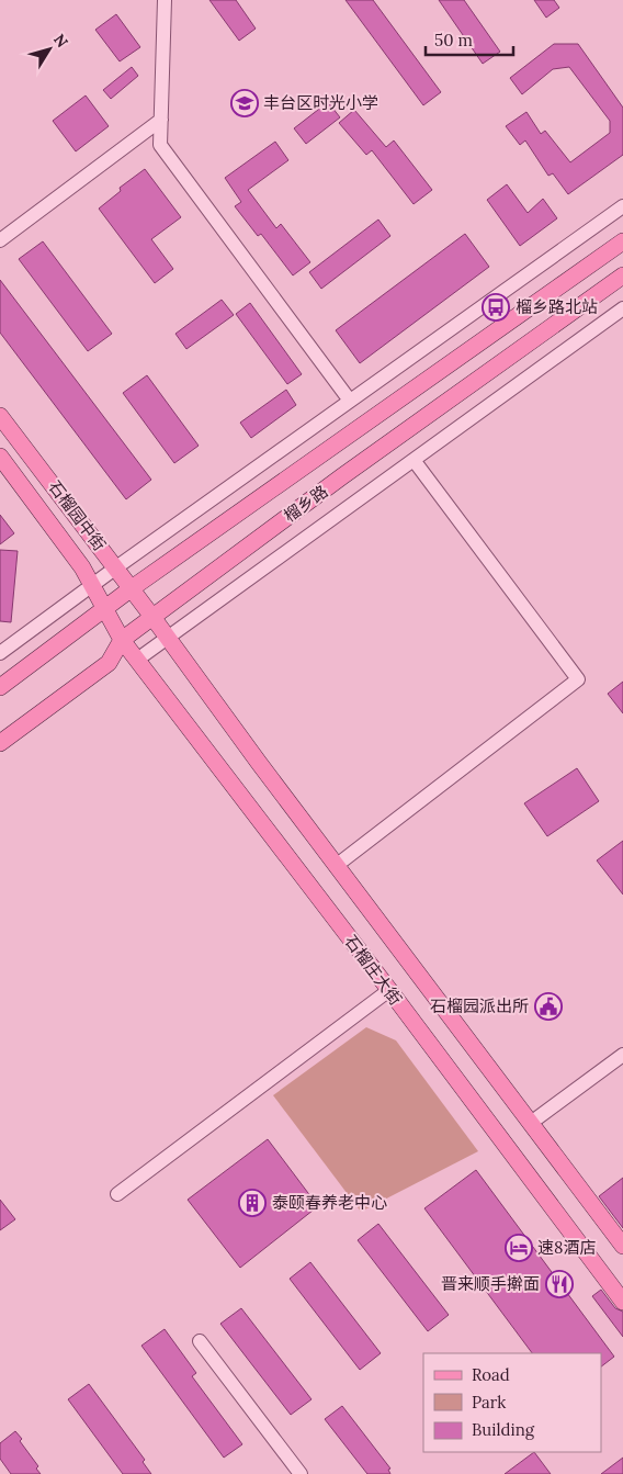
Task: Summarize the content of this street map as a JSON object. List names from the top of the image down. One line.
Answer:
{"streets":{"main road":["榴乡路","石榴园中街","石榴庄大街"]},"crossings":[["榴乡路","石榴园中街"],["榴乡路","石榴庄大街"],["石榴园中街","石榴庄大街"]],"places":{"school or university":["丰台区时光小学"],"bus stop":["榴乡路北站"],"public building":["石榴园派出所"],"building":["泰颐春养老中心"],"hotel":["速8酒店"],"restaurant":["晋来顺手擀面"]},"legend":["Road","Park","Building"],"scale_bar":"50 m","north":"top right"}
